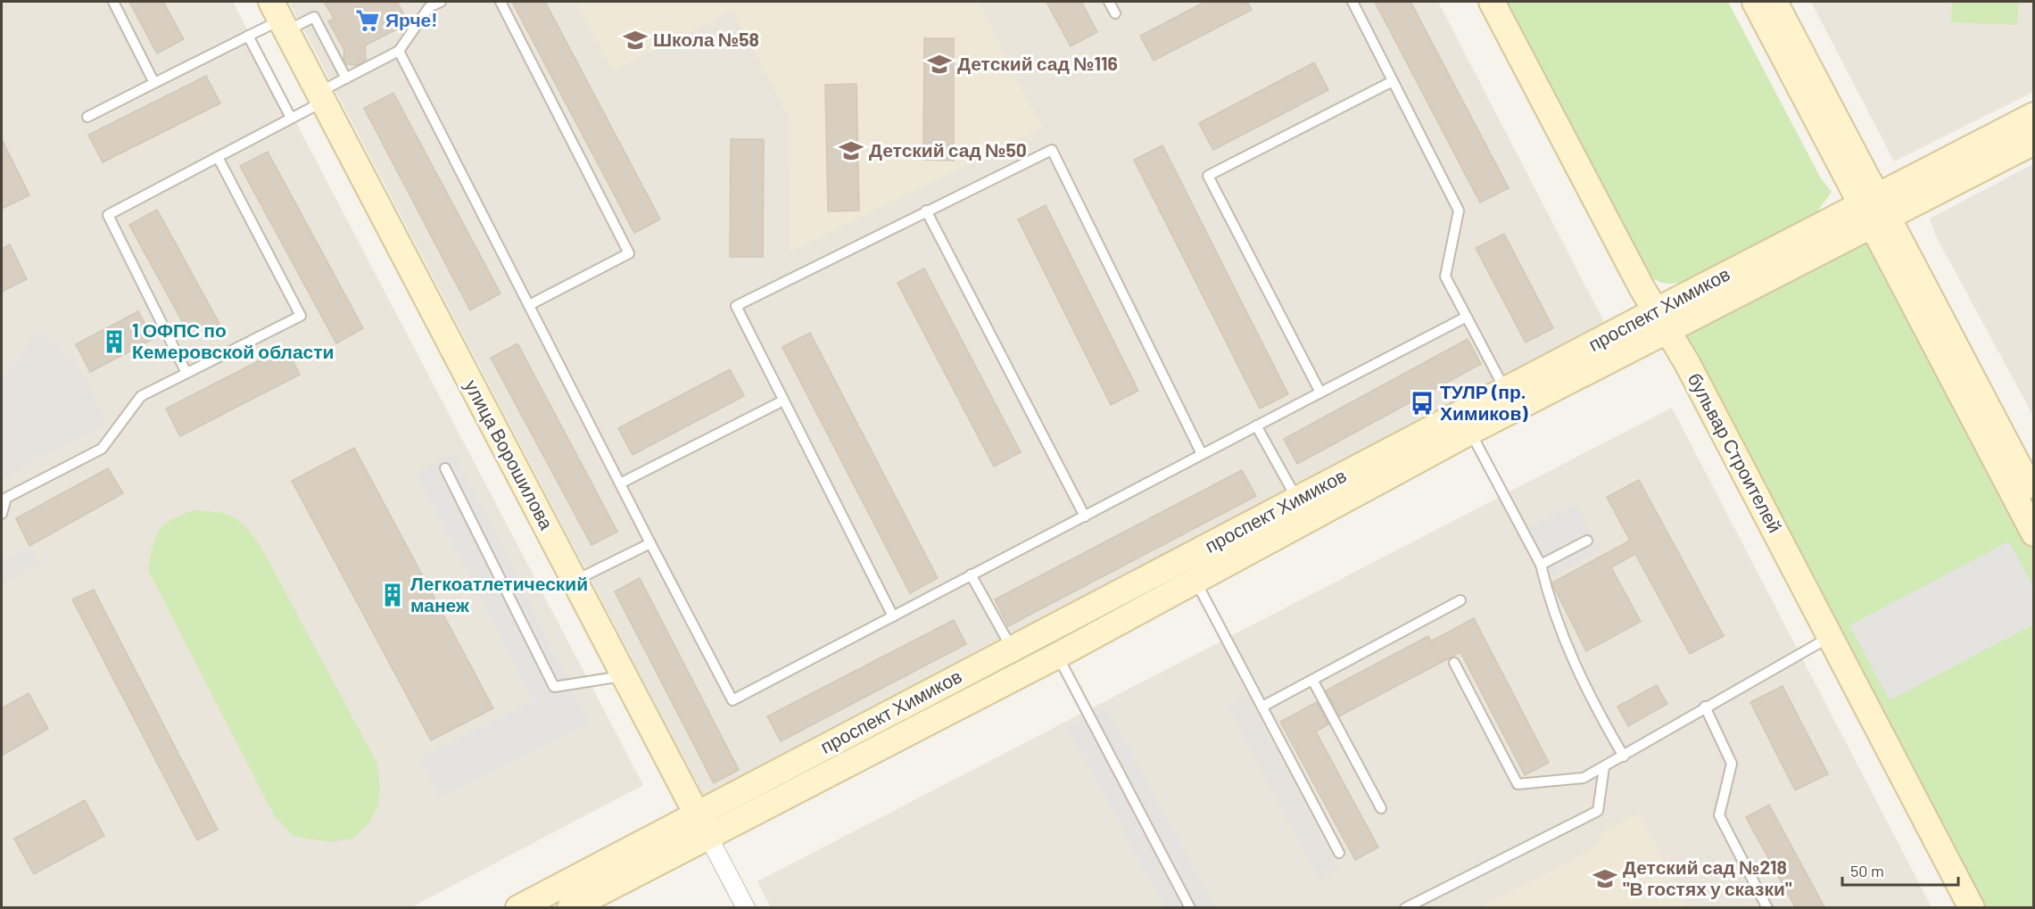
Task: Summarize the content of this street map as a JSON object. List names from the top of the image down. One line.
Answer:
{"streets":{"main road":["проспект Химиков","бульвар Строителей","улица Ворошилова"]},"crossings":[["проспект Химиков","бульвар Строителей"],["проспект Химиков","улица Ворошилова"]],"places":{"supermarket":["Ярче!"],"school or university":["Школа №58","Детский сад №116","Детский сад №50","Детский сад №218 \"В гостях у сказки\""],"building":["1 ОФПС по Кемеровской области","Легкоатлетический манеж"],"bus stop":["ТУЛР (пр. Химиков)"]},"scale_bar":"50 m"}
